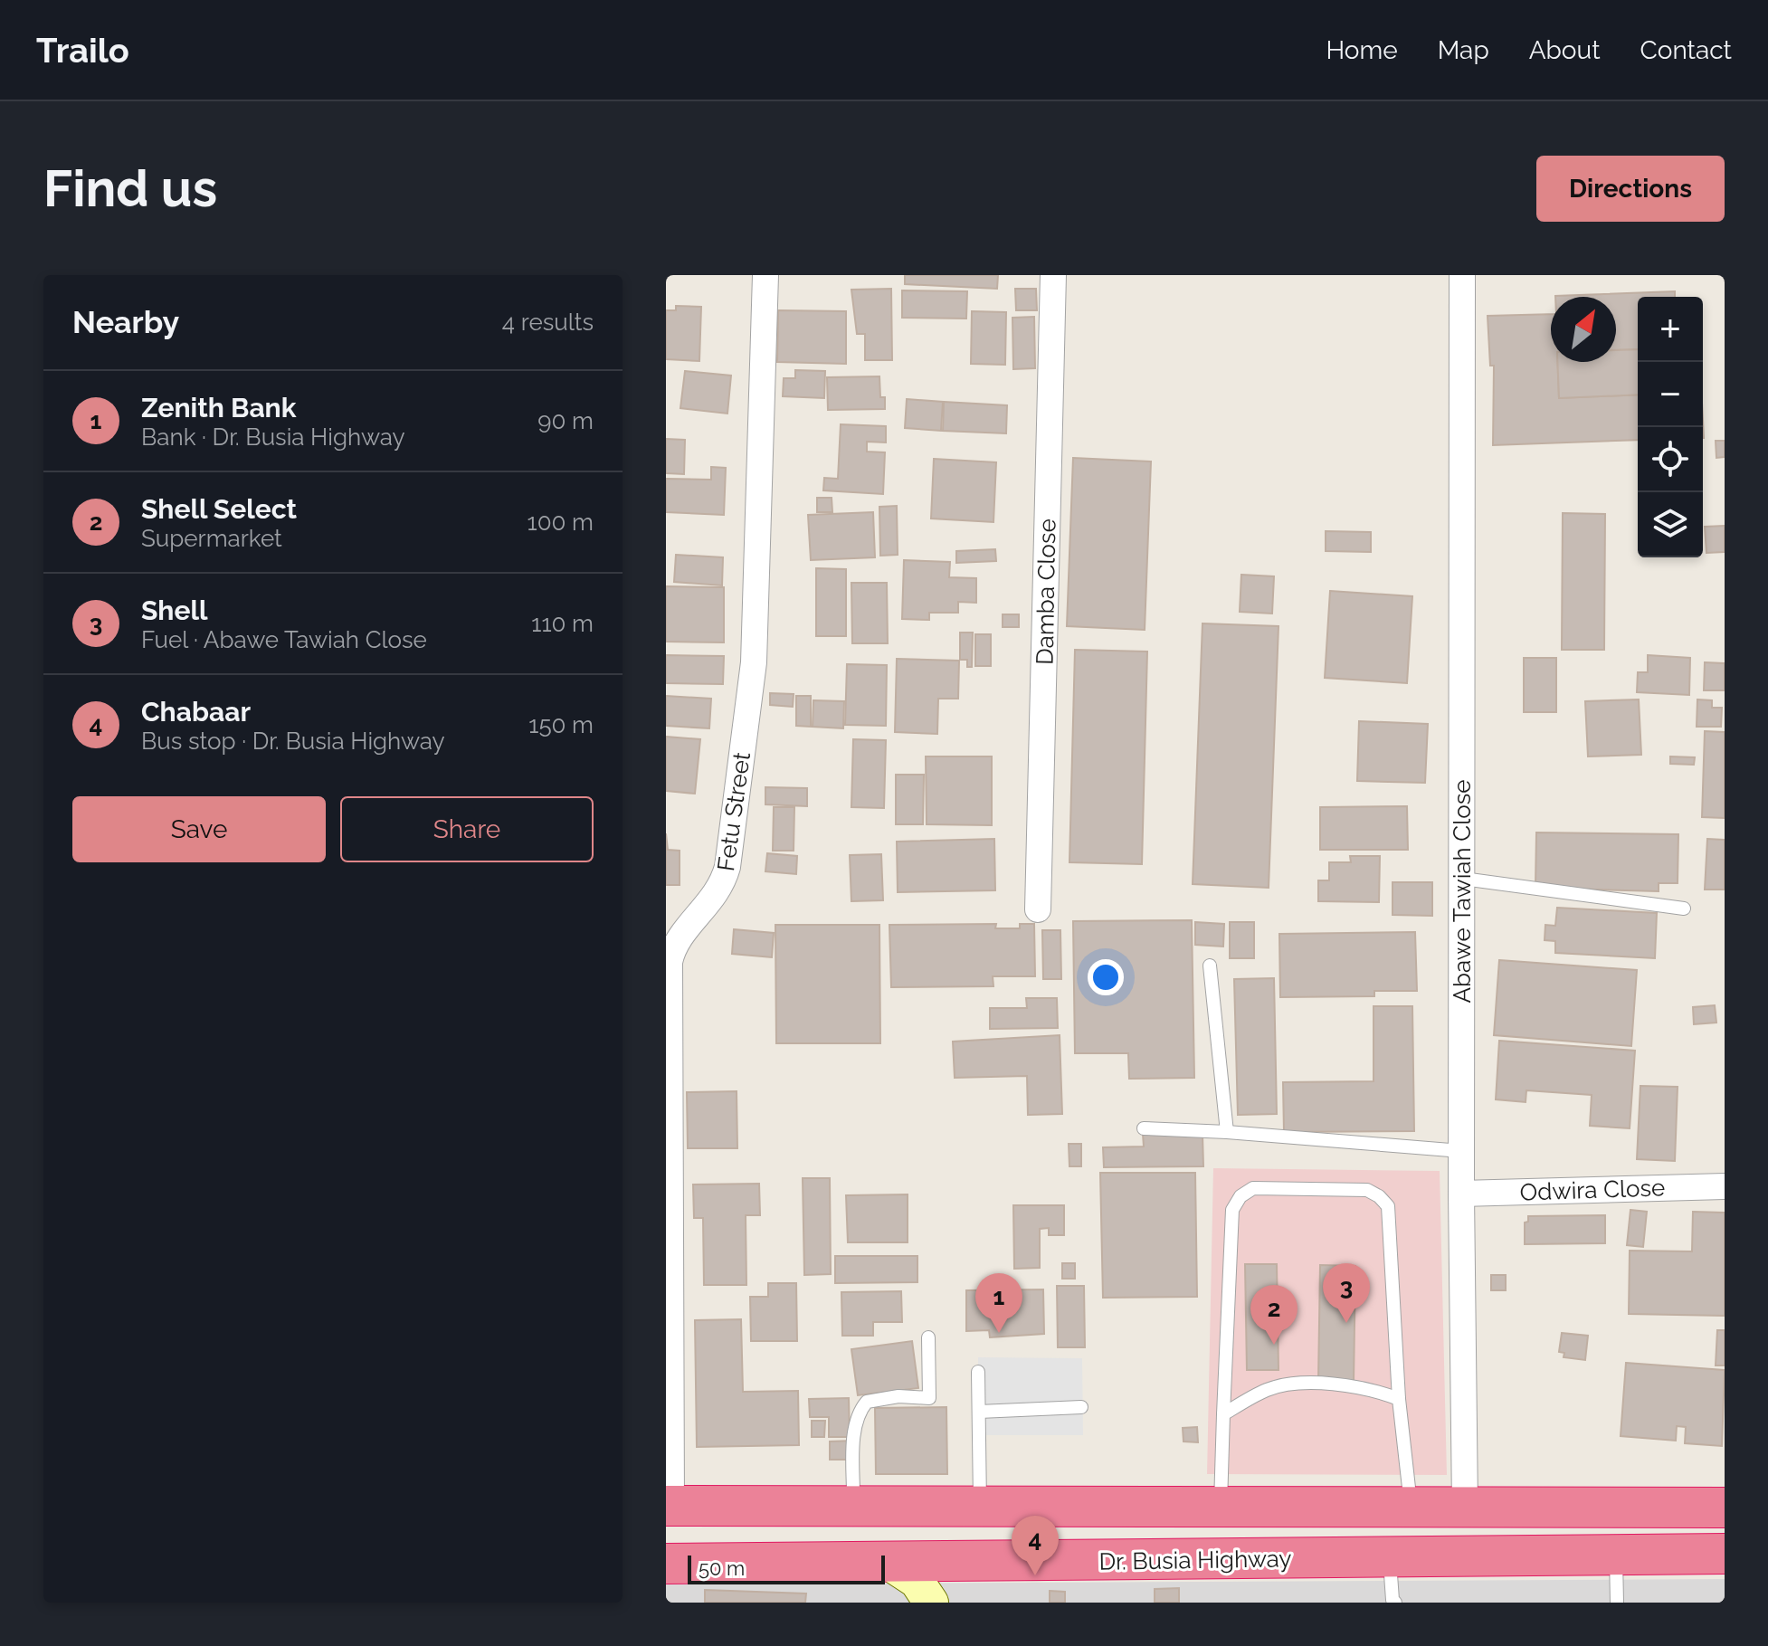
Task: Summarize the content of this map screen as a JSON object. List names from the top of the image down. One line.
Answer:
{"streets":{"highway":["Dr. Busia Highway"],"street":["Damba Close","Fetu Street","Abawe Tawiah Close","Odwira Close"]},"crossings":[["Abawe Tawiah Close","Odwira Close"]],"scale_bar":"50 m","north":"top right","page":{"header":"Trailo","nav":["Home","Map","About","Contact"],"buttons":["Directions",["Save","Share"]],"title":"Find us","heading":["Nearby","4 results"],"map_buttons":["+","−"],"list":[{"mark":"1","name":"Zenith Bank","note":"Bank · Dr. Busia Highway","value":"90 m"},{"mark":"2","name":"Shell Select","note":"Supermarket","value":"100 m"},{"mark":"3","name":"Shell","note":"Fuel · Abawe Tawiah Close","value":"110 m"},{"mark":"4","name":"Chabaar","note":"Bus stop · Dr. Busia Highway","value":"150 m"}],"pins":["3","1","2","4"],"scale":"50 m"}}
